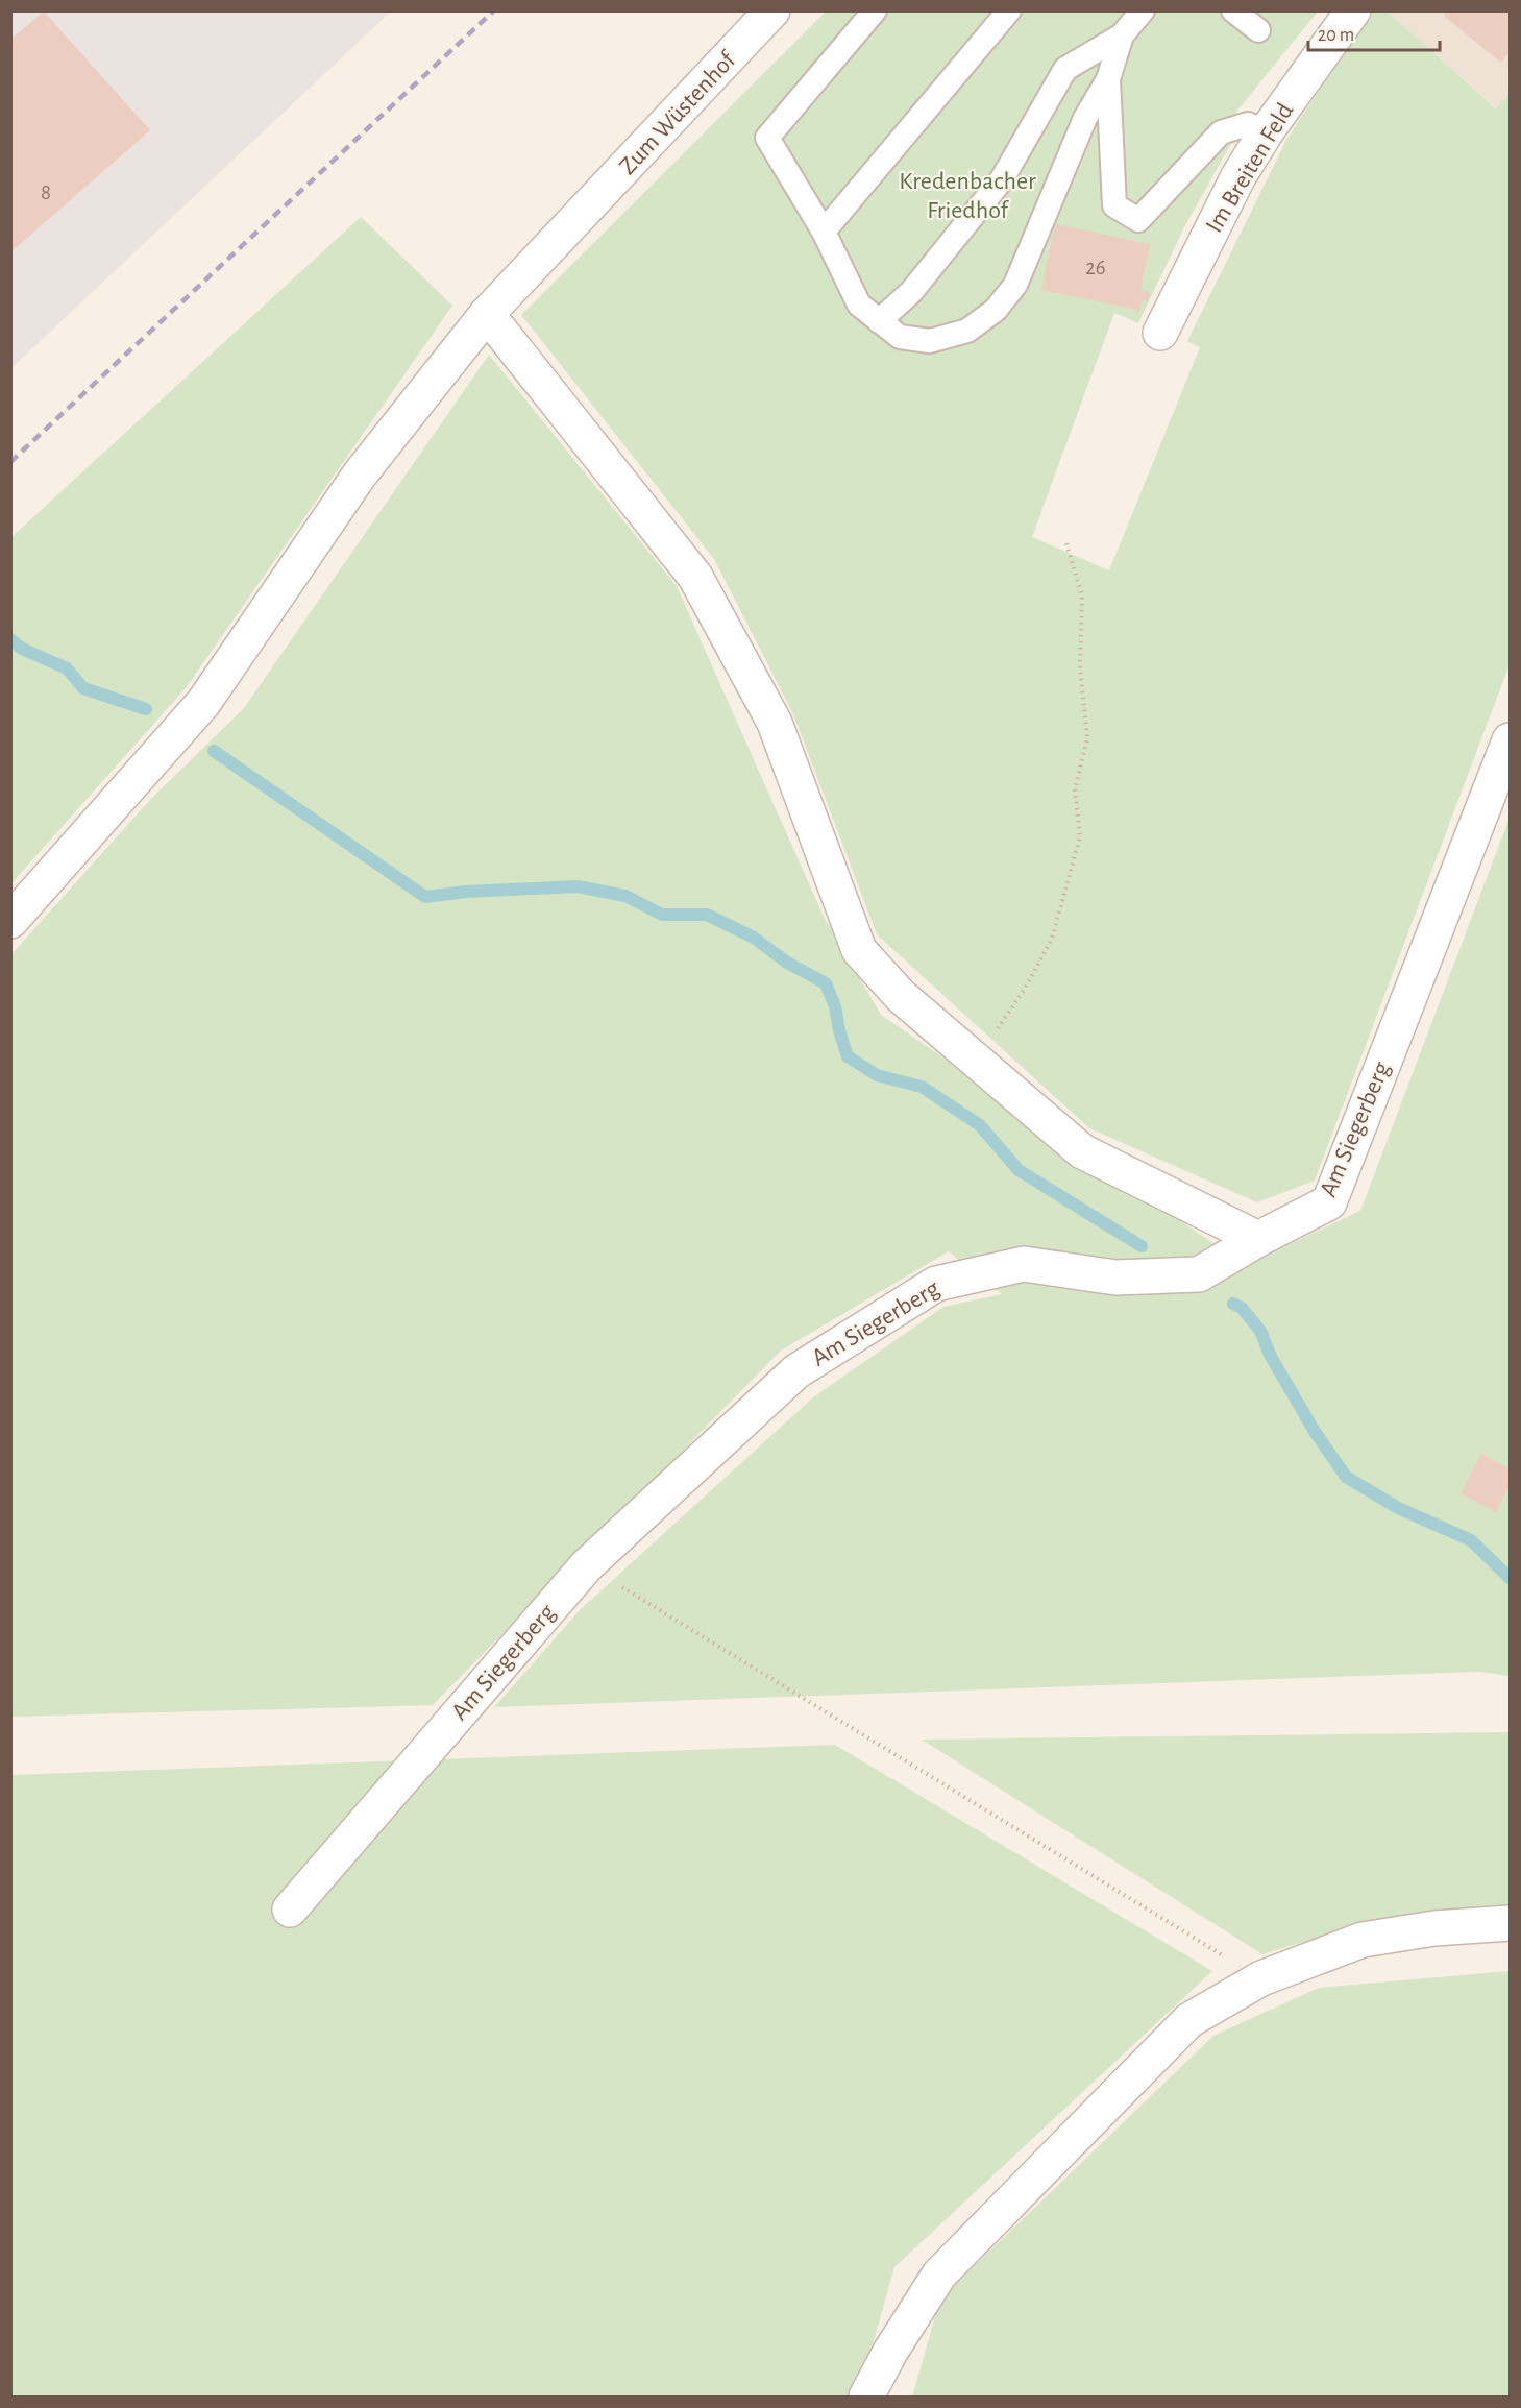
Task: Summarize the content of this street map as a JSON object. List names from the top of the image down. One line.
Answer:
{"streets":{"street":["Zum Wüstenhof","Im Breiten Feld","Am Siegerberg"]},"parks":["Kredenbacher Friedhof"],"house_numbers":["8","26"],"scale_bar":"20 m"}
